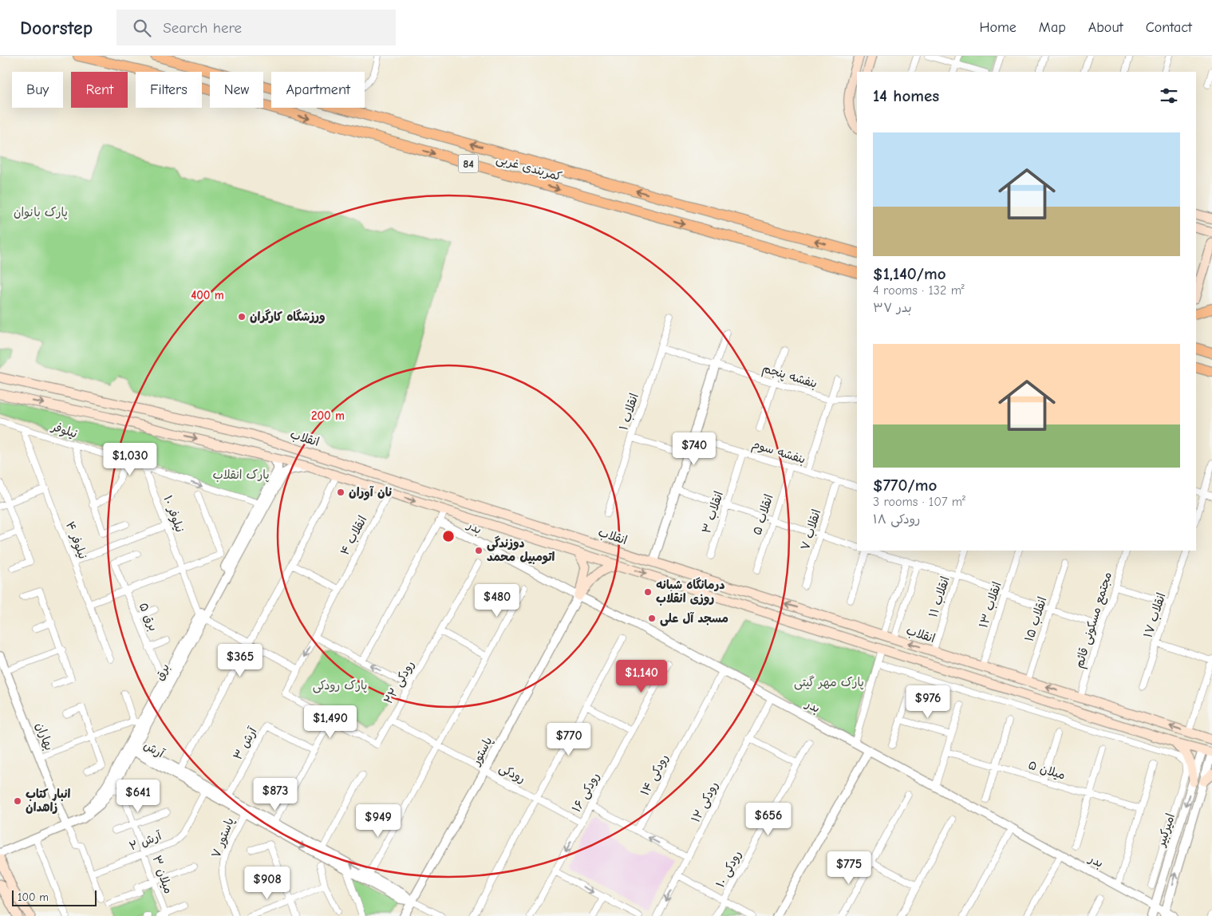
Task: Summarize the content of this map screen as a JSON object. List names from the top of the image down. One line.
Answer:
{"streets":{"highway":["84","کمربندی غربی"],"main road":["انقلاب"],"street":["بنفشه پنجم","انقلاب ۱","نیلوفر","بنفشه سوم","انقلاب ۳","نیلوفر ۱۰","انقلاب ۵","بدر","انقلاب ۷","انقلاب ۴","نیلوفر ۴","انقلاب ۱۱","انقلاب ۱۳","انقلاب ۱۷","برق ۵","انقلاب ۱۵","مجتمع مسکونی قائم","برق","رودکی ۲۲","بهاران","آرش ۳","آرش","پاستور","میلان ۵","رودکی","رودکی ۱۴","رودکی ۱۶","رودکی ۱۲","امیرکبیر","پاستور ۷","آرش ۲","رودکی ۱۰","میلان ۳"]},"crossings":[["بنفشه پنجم","انقلاب ۱"],["نیلوفر","نیلوفر ۱۰"],["نیلوفر","نیلوفر ۴"],["نیلوفر","برق"],["انقلاب","انقلاب ۱۱"],["انقلاب","انقلاب ۱۳"],["انقلاب","انقلاب ۱۵"],["انقلاب","مجتمع مسکونی قائم"],["بنفشه سوم","انقلاب ۳"],["بنفشه سوم","انقلاب ۵"],["بنفشه سوم","انقلاب ۷"],["نیلوفر ۱۰","برق"],["بدر","پاستور"],["بدر","رودکی ۱۴"],["بدر","رودکی ۱۲"],["بدر","امیرکبیر"],["انقلاب ۴","رودکی ۲۲"],["برق ۵","برق"],["برق","بهاران"],["برق","آرش"],["رودکی ۲۲","رودکی"],["آرش ۳","آرش"],["آرش","پاستور"],["آرش","پاستور ۷"],["آرش","آرش ۲"],["پاستور","رودکی"],["رودکی","رودکی ۱۶"],["آرش ۲","میلان ۳"]],"one_way":["نیلوفر"],"parks":["پارک بانوان","پارک انقلاب","پارک مهر گیتی","پارک رودکی"],"places":["ورزشگاه کارگران","نان آوران","دوزندگی اتومبیل محمد","درمانگاه شبانه روزی انقلاب","مسجد آل علی","انبار کتاب زاهدان"],"scale_bar":"100 m","page":{"header":"Doorstep","search":"Search here","nav":["Home","Map","About","Contact"],"chip":["Buy","Rent","Filters","New","Apartment"],"heading":"14 homes","list":[{"name":"$1,140/mo","note":"4 rooms · 132 m² · بدر ۳۷"},{"name":"$770/mo","note":"3 rooms · 107 m² · رودکی ۱۸"}],"price":["$740","$1,030","$480","$365","$1,140","$976","$1,490","$770","$873","$641","$656","$949","$775","$908"],"scale":"100 m"},"rings":["400 m","200 m"]}
